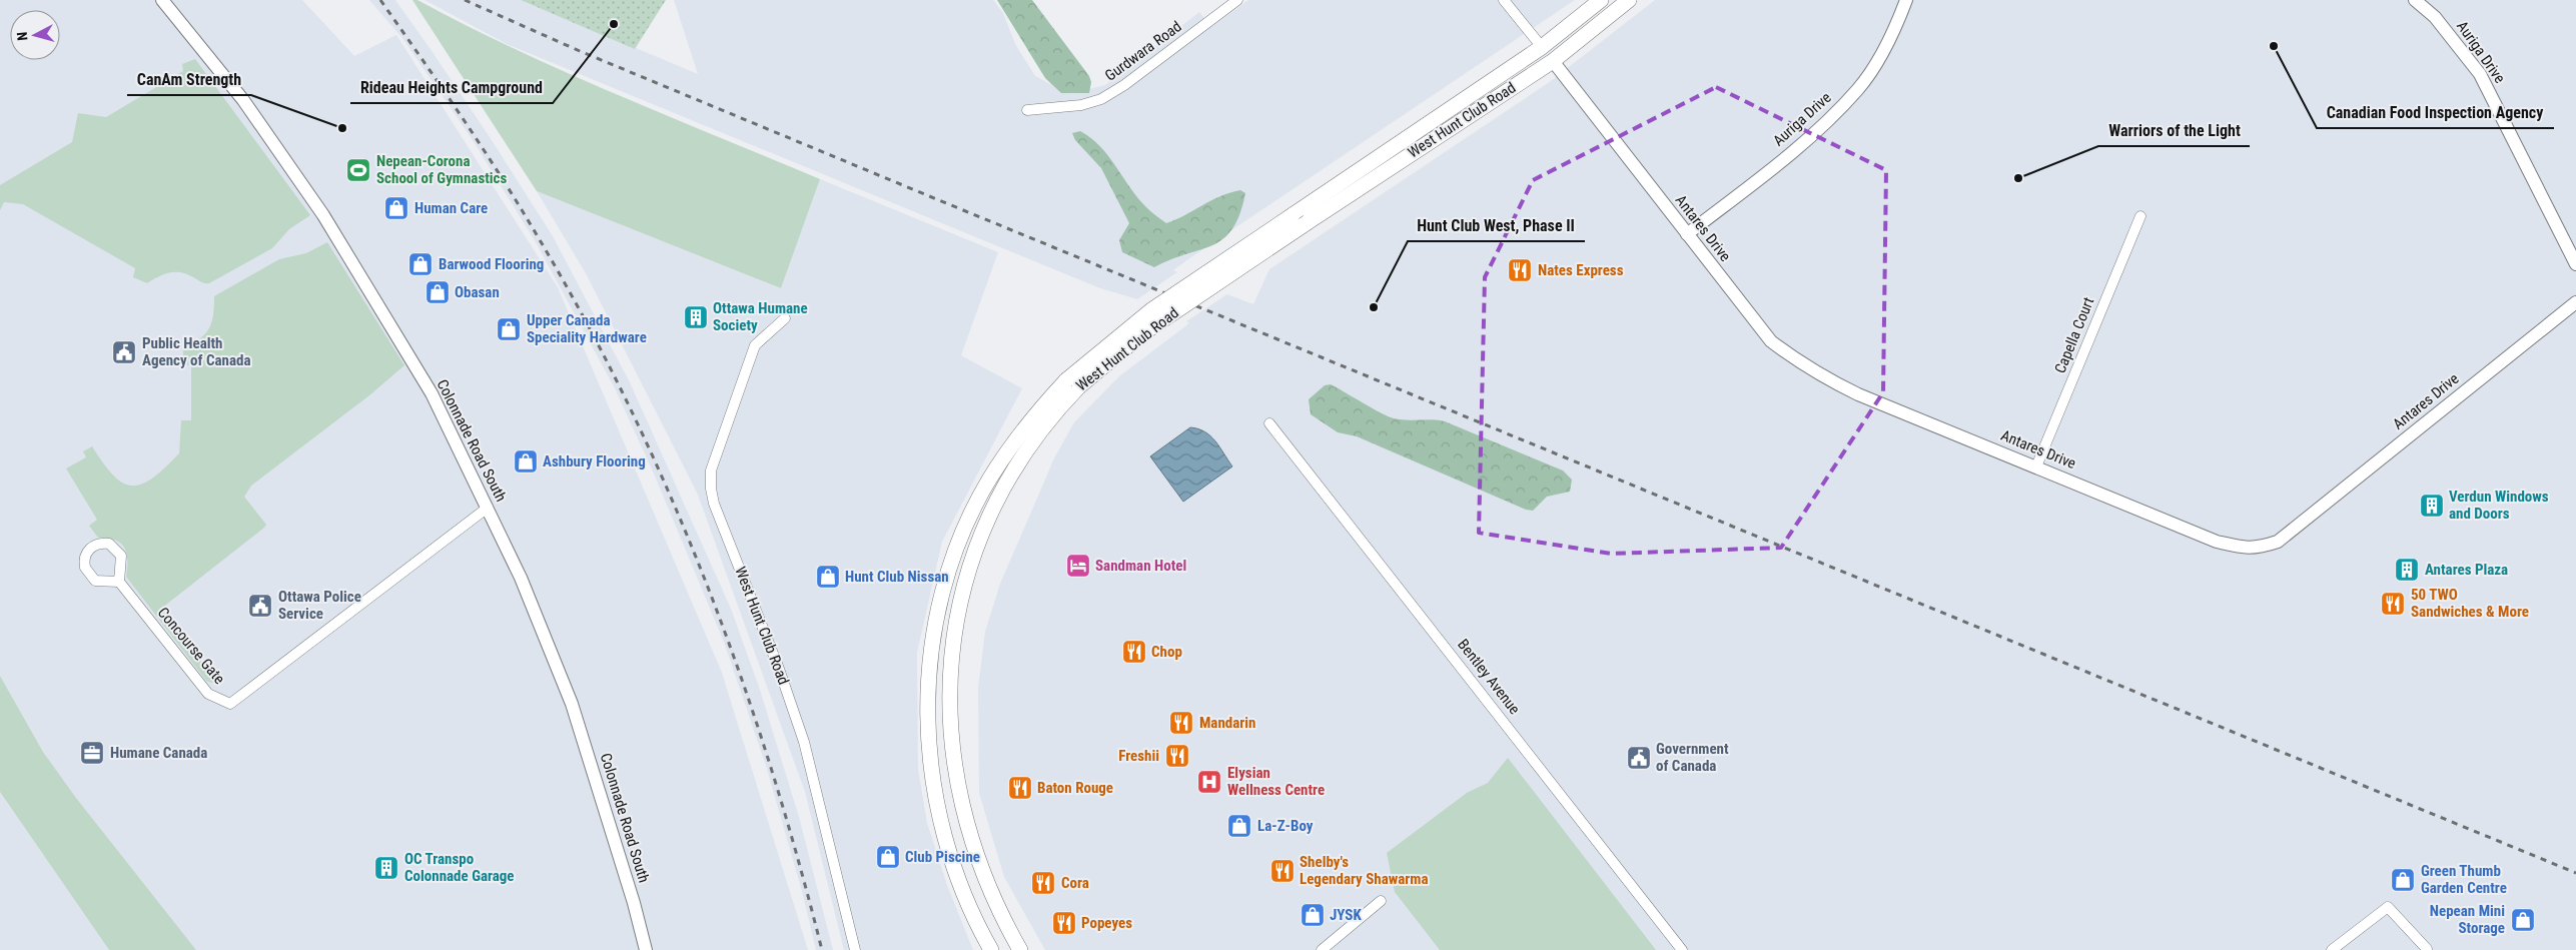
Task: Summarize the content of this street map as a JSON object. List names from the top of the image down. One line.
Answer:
{"streets":{"main road":["West Hunt Club Road"],"street":["Gurdwara Road","Auriga Drive","Antares Drive","Capella Court","Colonnade Road South","Concourse Gate","Bentley Avenue"]},"crossings":[["Auriga Drive","Antares Drive"],["West Hunt Club Road","Antares Drive"],["Antares Drive","Capella Court"],["Colonnade Road South","Concourse Gate"]],"places":{"other":["Rideau Heights Campground","Canadian Food Inspection Agency","CanAm Strength","Warriors of the Light","Hunt Club West, Phase II"],"sports":["Nepean-Corona School of Gymnastics"],"shop":["Human Care","Barwood Flooring","Obasan","Upper Canada Speciality Hardware","Ashbury Flooring","Hunt Club Nissan","La-Z-Boy","Club Piscine","Green Thumb Garden Centre","JYSK","Nepean Mini Storage"],"restaurant":["Nates Express","50 TWO Sandwiches & More","Chop","Mandarin","Freshii","Baton Rouge","Shelby's Legendary Shawarma","Cora","Popeyes"],"building":["Ottawa Humane Society","Verdun Windows and Doors","Antares Plaza","OC Transpo Colonnade Garage"],"public building":["Public Health Agency of Canada","Ottawa Police Service","Government of Canada"],"hotel":["Sandman Hotel"],"office":["Humane Canada"],"hospital":["Elysian Wellness Centre"]},"north":"left"}
